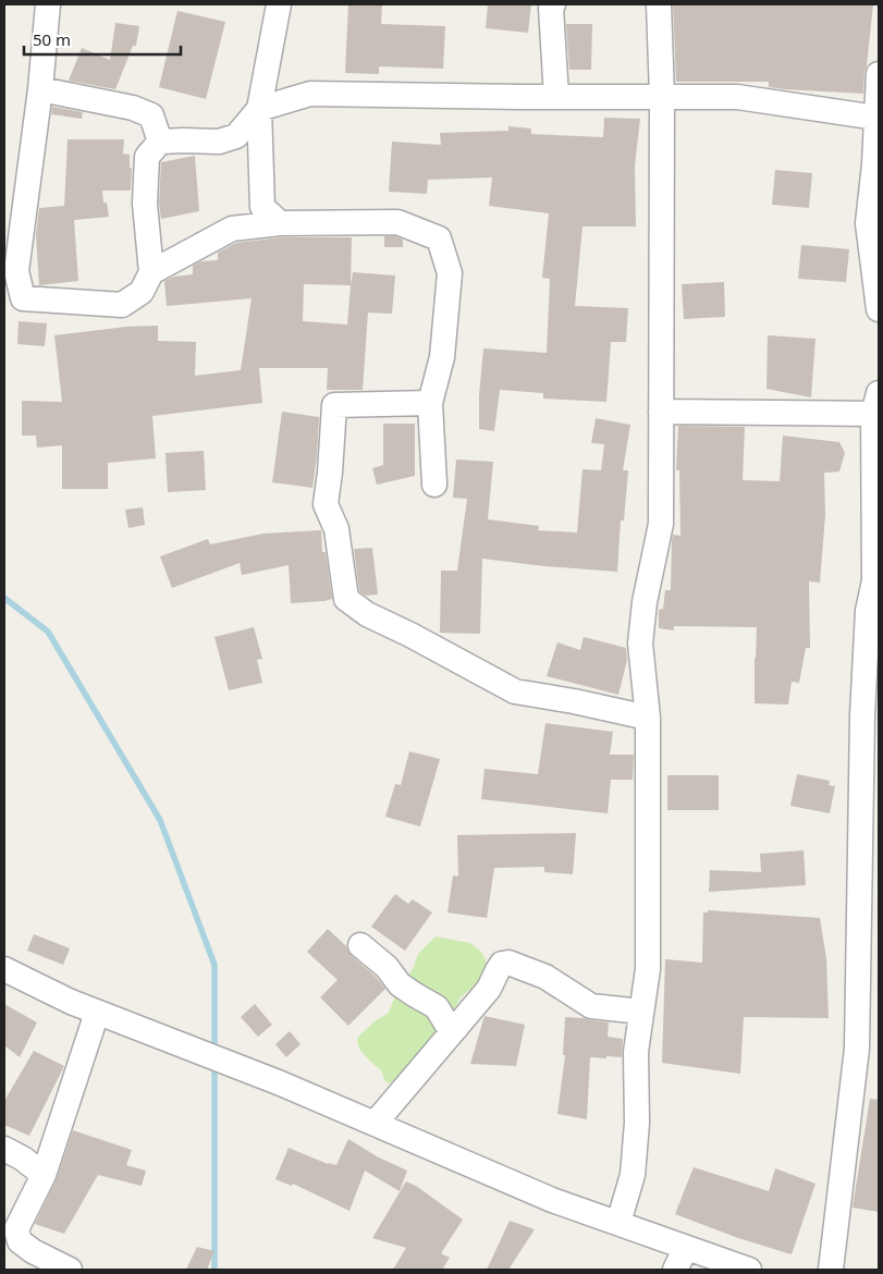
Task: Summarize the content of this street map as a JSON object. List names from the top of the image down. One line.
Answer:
{"scale_bar":"50 m"}
